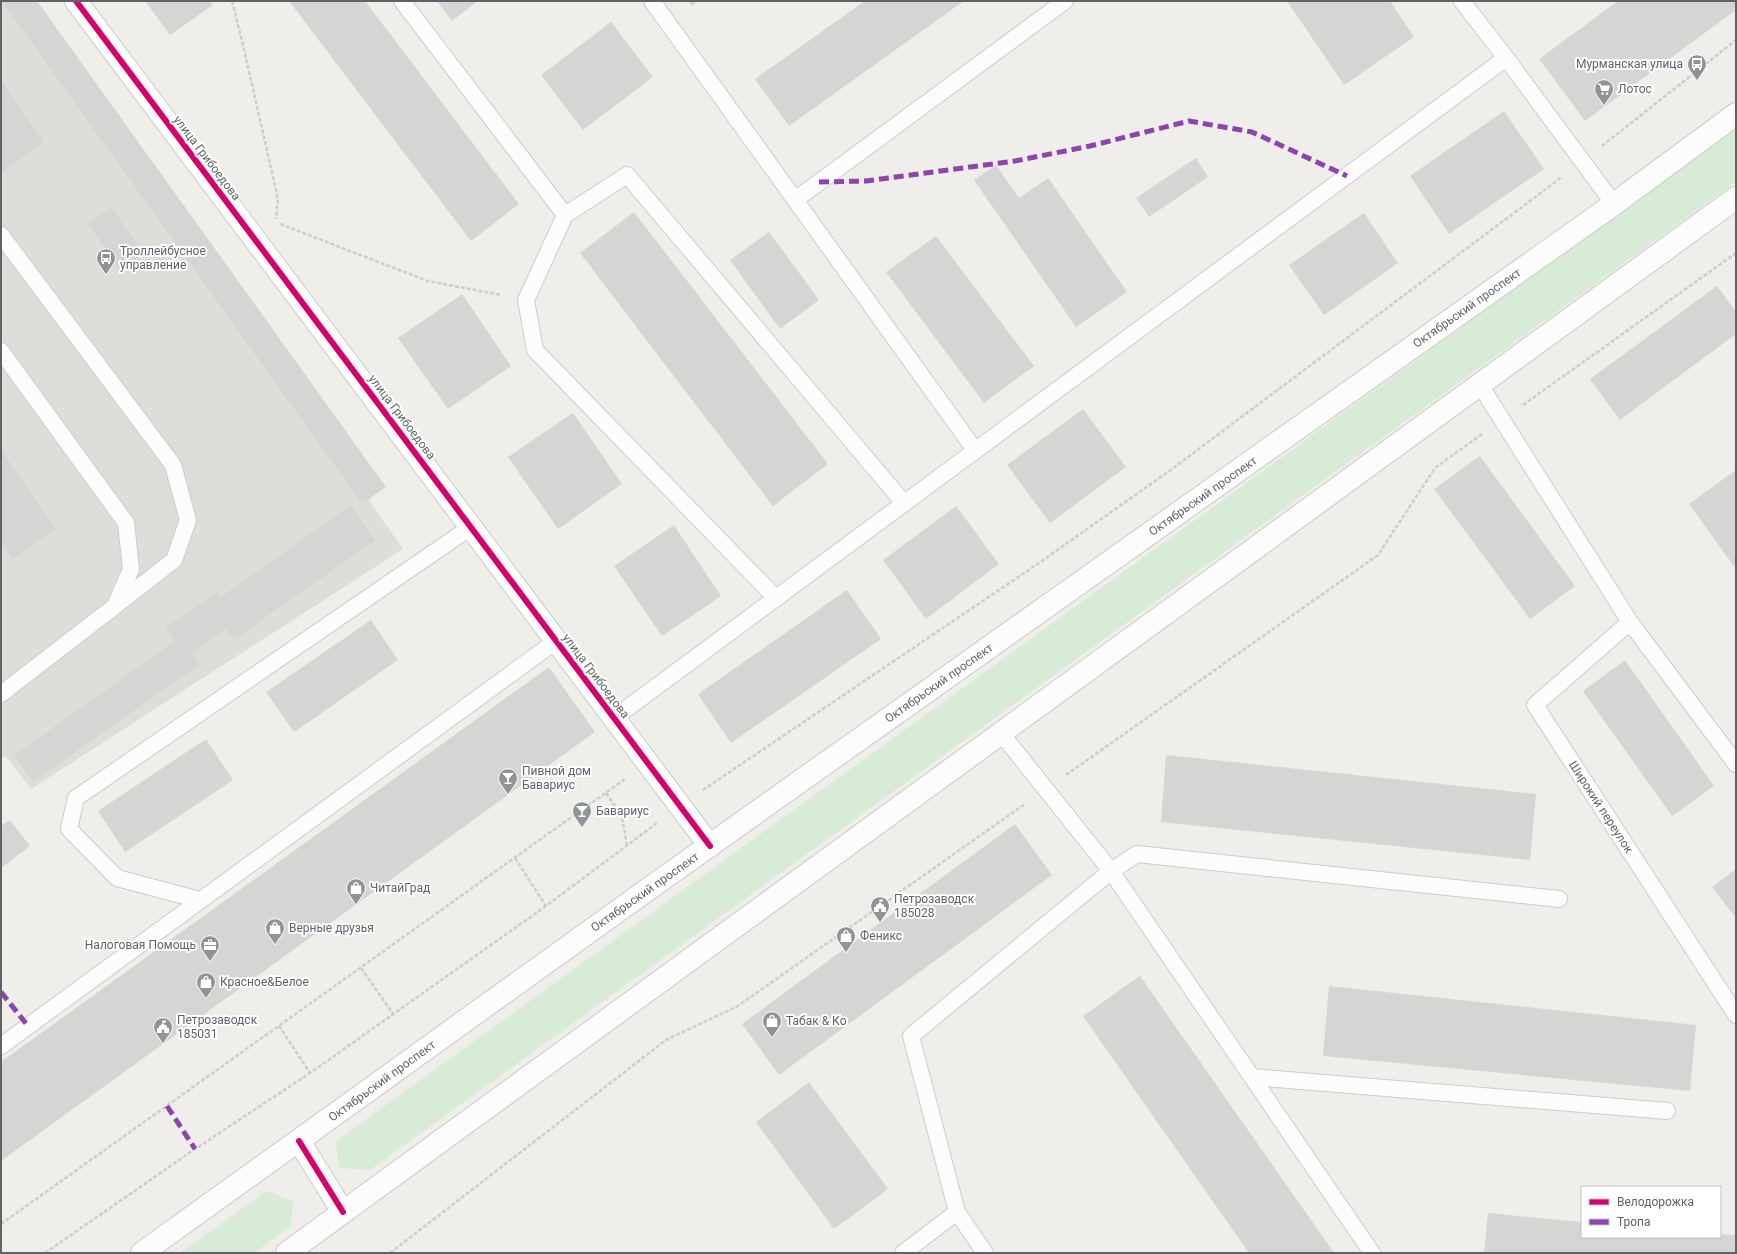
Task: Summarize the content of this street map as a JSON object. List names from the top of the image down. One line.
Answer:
{"streets":{"main road":["улица Грибоедова","Октябрьский проспект"],"lane":["Широкий переулок"]},"crossings":[["улица Грибоедова","Октябрьский проспект"]],"places":{"bus stop":["Мурманская улица","Троллейбусное управление"],"supermarket":["Лотос"],"bar":["Пивной дом Бавариус","Бавариус"],"shop":["ЧитайГрад","Верные друзья","Феникс","Красное&Белое","Табак & Ко"],"public building":["Петрозаводск 185028","Петрозаводск 185031"],"office":["Налоговая Помощь"]},"legend":["Велодорожка","Тропа"]}
